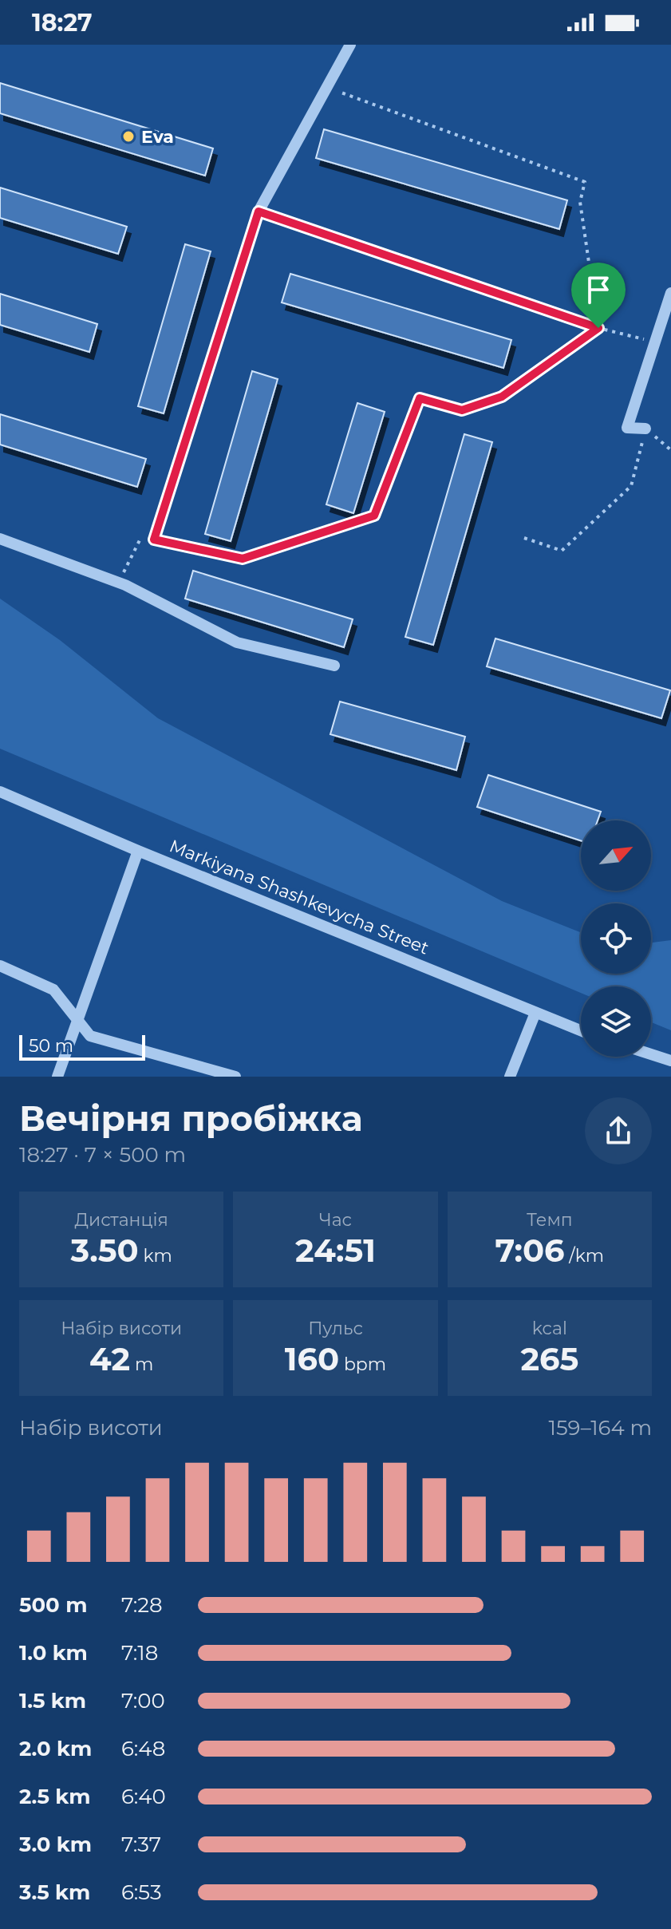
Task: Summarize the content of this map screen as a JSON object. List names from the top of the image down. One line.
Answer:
{"streets":{"street":["Markiyana Shashkevycha Street"]},"places":["Eva"],"scale_bar":"50 m","north":"top right","page":{"status":"18:27","scale":"50 m","heading":["Вечірня пробіжка","18:27 · 7 × 500 m"],"stats":[["Дистанція","3.50 km"],["Час","24:51"],["Темп","7:06 /km"],["Набір висоти","42 m"],["Пульс","160 bpm"],["kcal","265"]],"chart":["Набір висоти","159–164 m"],"list":[{"name":"500 m","note":"7:28"},{"name":"1.0 km","note":"7:18"},{"name":"1.5 km","note":"7:00"},{"name":"2.0 km","note":"6:48"},{"name":"2.5 km","note":"6:40"},{"name":"3.0 km","note":"7:37"},{"name":"3.5 km","note":"6:53"}]}}
